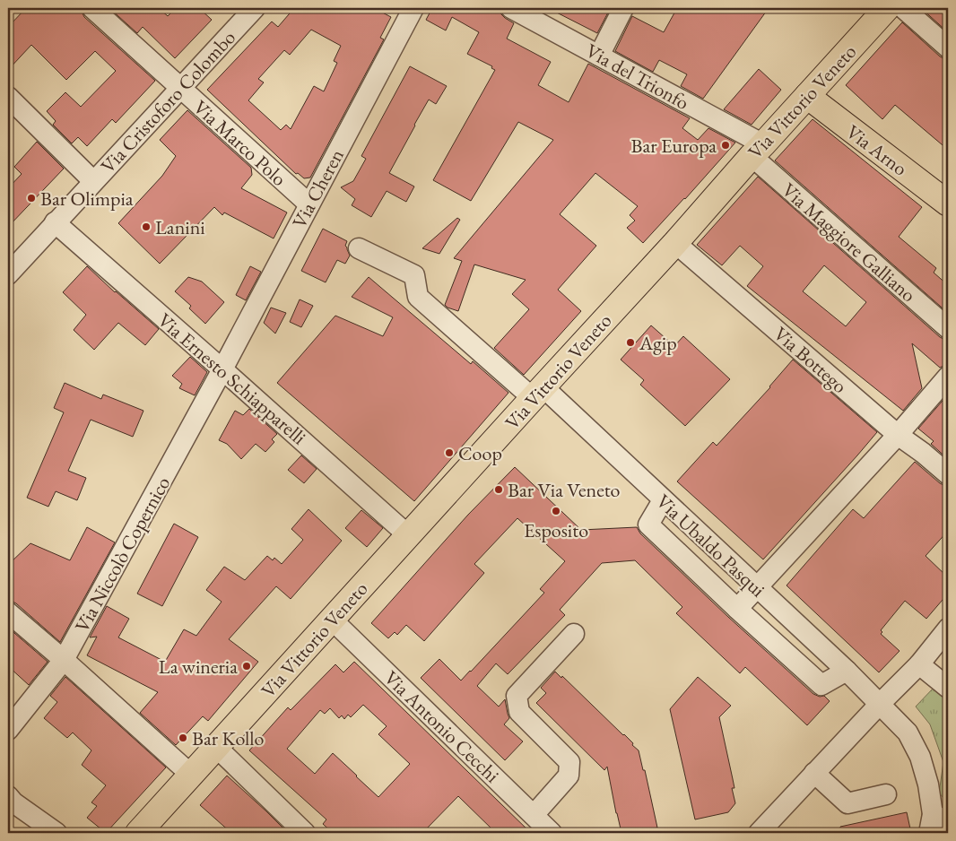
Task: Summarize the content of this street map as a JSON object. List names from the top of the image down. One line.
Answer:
{"streets":{"main road":["Via Vittorio Veneto","Via Arno"],"street":["Via del Trionfo","Via Cristoforo Colombo","Via Marco Polo","Via Cheren","Via Maggiore Galliano","Via Bottego","Via Ernesto Schiapparelli","Via Ubaldo Pasqui","Via Niccolò Copernico","Via Antonio Cecchi"]},"crossings":[["Via del Trionfo","Via Vittorio Veneto"],["Via del Trionfo","Via Maggiore Galliano"],["Via Cristoforo Colombo","Via Marco Polo"],["Via Cristoforo Colombo","Via Ernesto Schiapparelli"],["Via Vittorio Veneto","Via Arno"],["Via Vittorio Veneto","Via Maggiore Galliano"],["Via Vittorio Veneto","Via Bottego"],["Via Vittorio Veneto","Via Ernesto Schiapparelli"],["Via Vittorio Veneto","Via Ubaldo Pasqui"],["Via Vittorio Veneto","Via Antonio Cecchi"],["Via Marco Polo","Via Cheren"],["Via Cheren","Via Ernesto Schiapparelli"],["Via Cheren","Via Niccolò Copernico"],["Via Ernesto Schiapparelli","Via Niccolò Copernico"]],"places":["Bar Europa","Bar Olimpia","Lanini","Agip","Coop","Bar Via Veneto","Esposito","La wineria","Bar Kollo"]}
